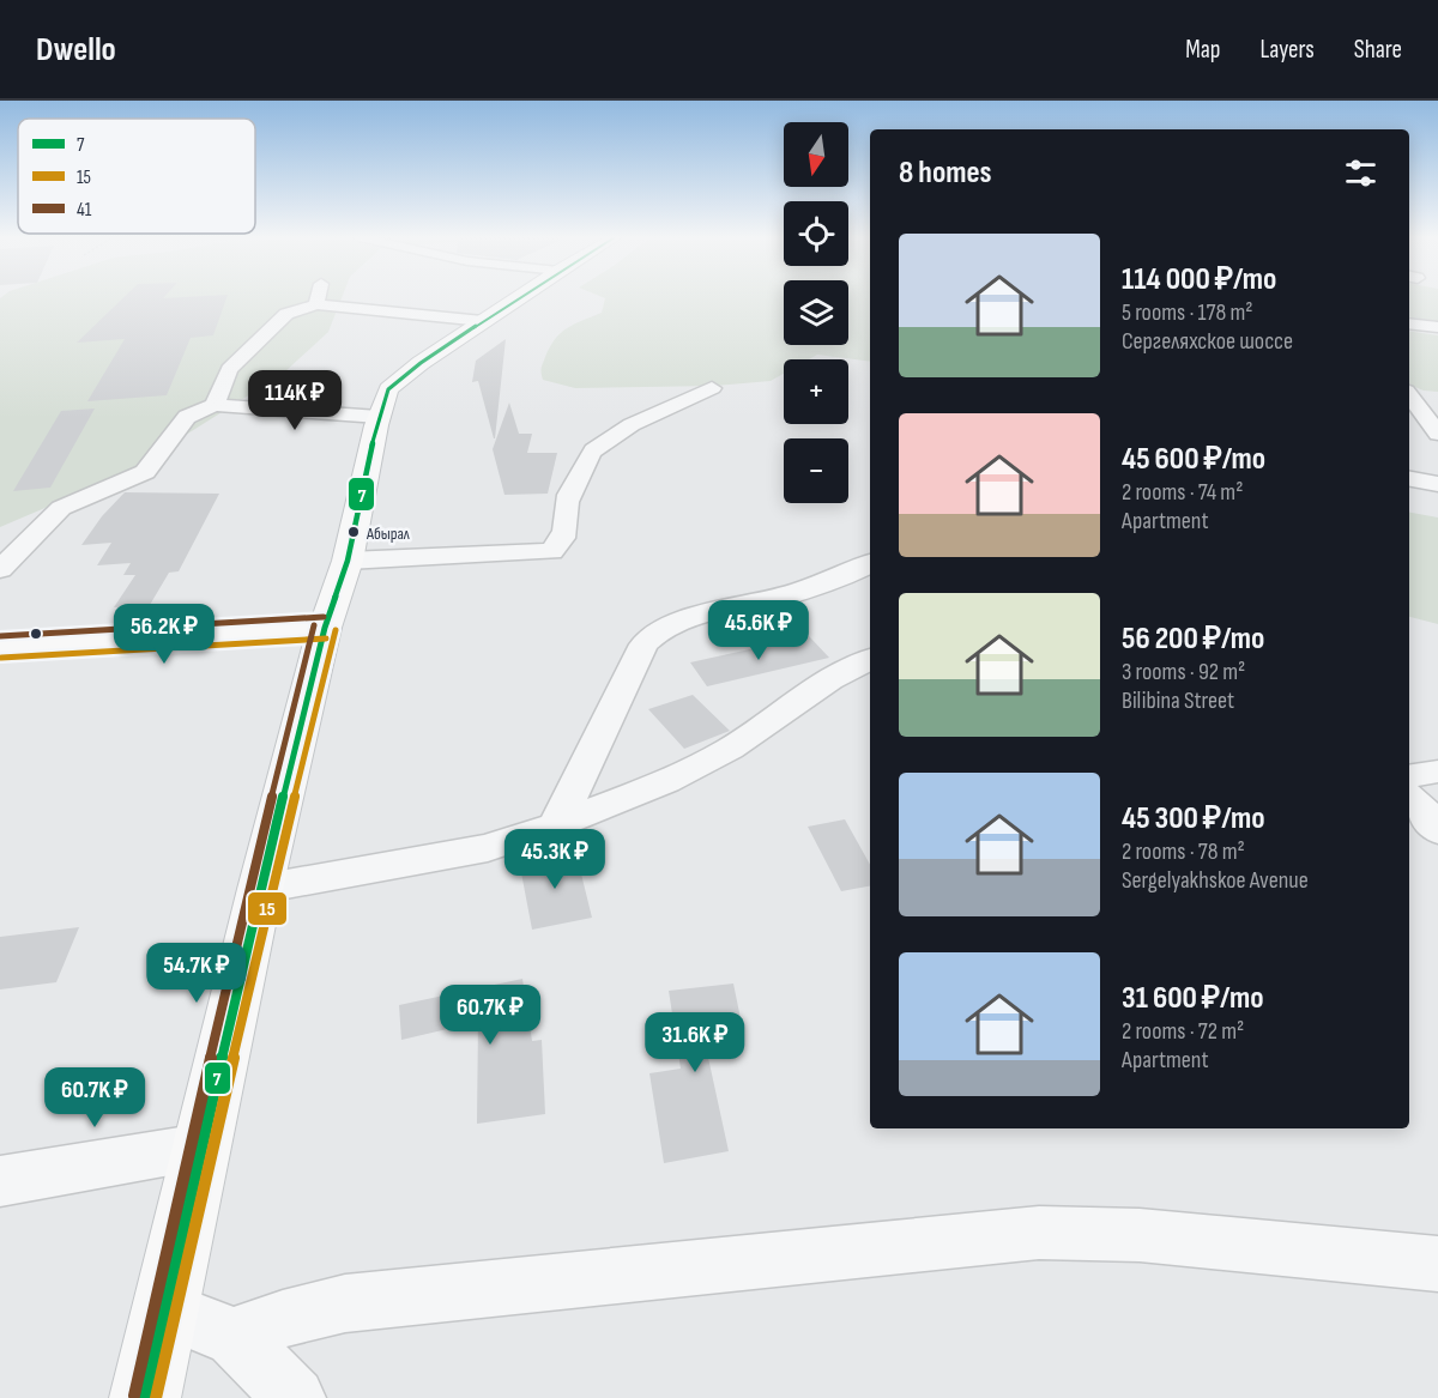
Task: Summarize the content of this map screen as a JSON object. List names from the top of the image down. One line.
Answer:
{"places":["Абырал"],"lines":["transit line 7","transit line 41","transit line 15"],"legend":["7","15","41"],"north":"bottom","page":{"header":"Dwello","nav":["Map","Layers","Share"],"map_buttons":["+","−"],"heading":"8 homes","list":[{"name":"114 000 ₽/mo","note":"5 rooms · 178 m² · Сергеляхское шоссе"},{"name":"45 600 ₽/mo","note":"2 rooms · 74 m² · Apartment"},{"name":"56 200 ₽/mo","note":"3 rooms · 92 m² · Bilibina Street"},{"name":"45 300 ₽/mo","note":"2 rooms · 78 m² · Sergelyakhskoe Avenue"},{"name":"31 600 ₽/mo","note":"2 rooms · 72 m² · Apartment"}],"price":["114K ₽","45.6K ₽","56.2K ₽","45.3K ₽","54.7K ₽","60.7K ₽","31.6K ₽","60.7K ₽"]}}
